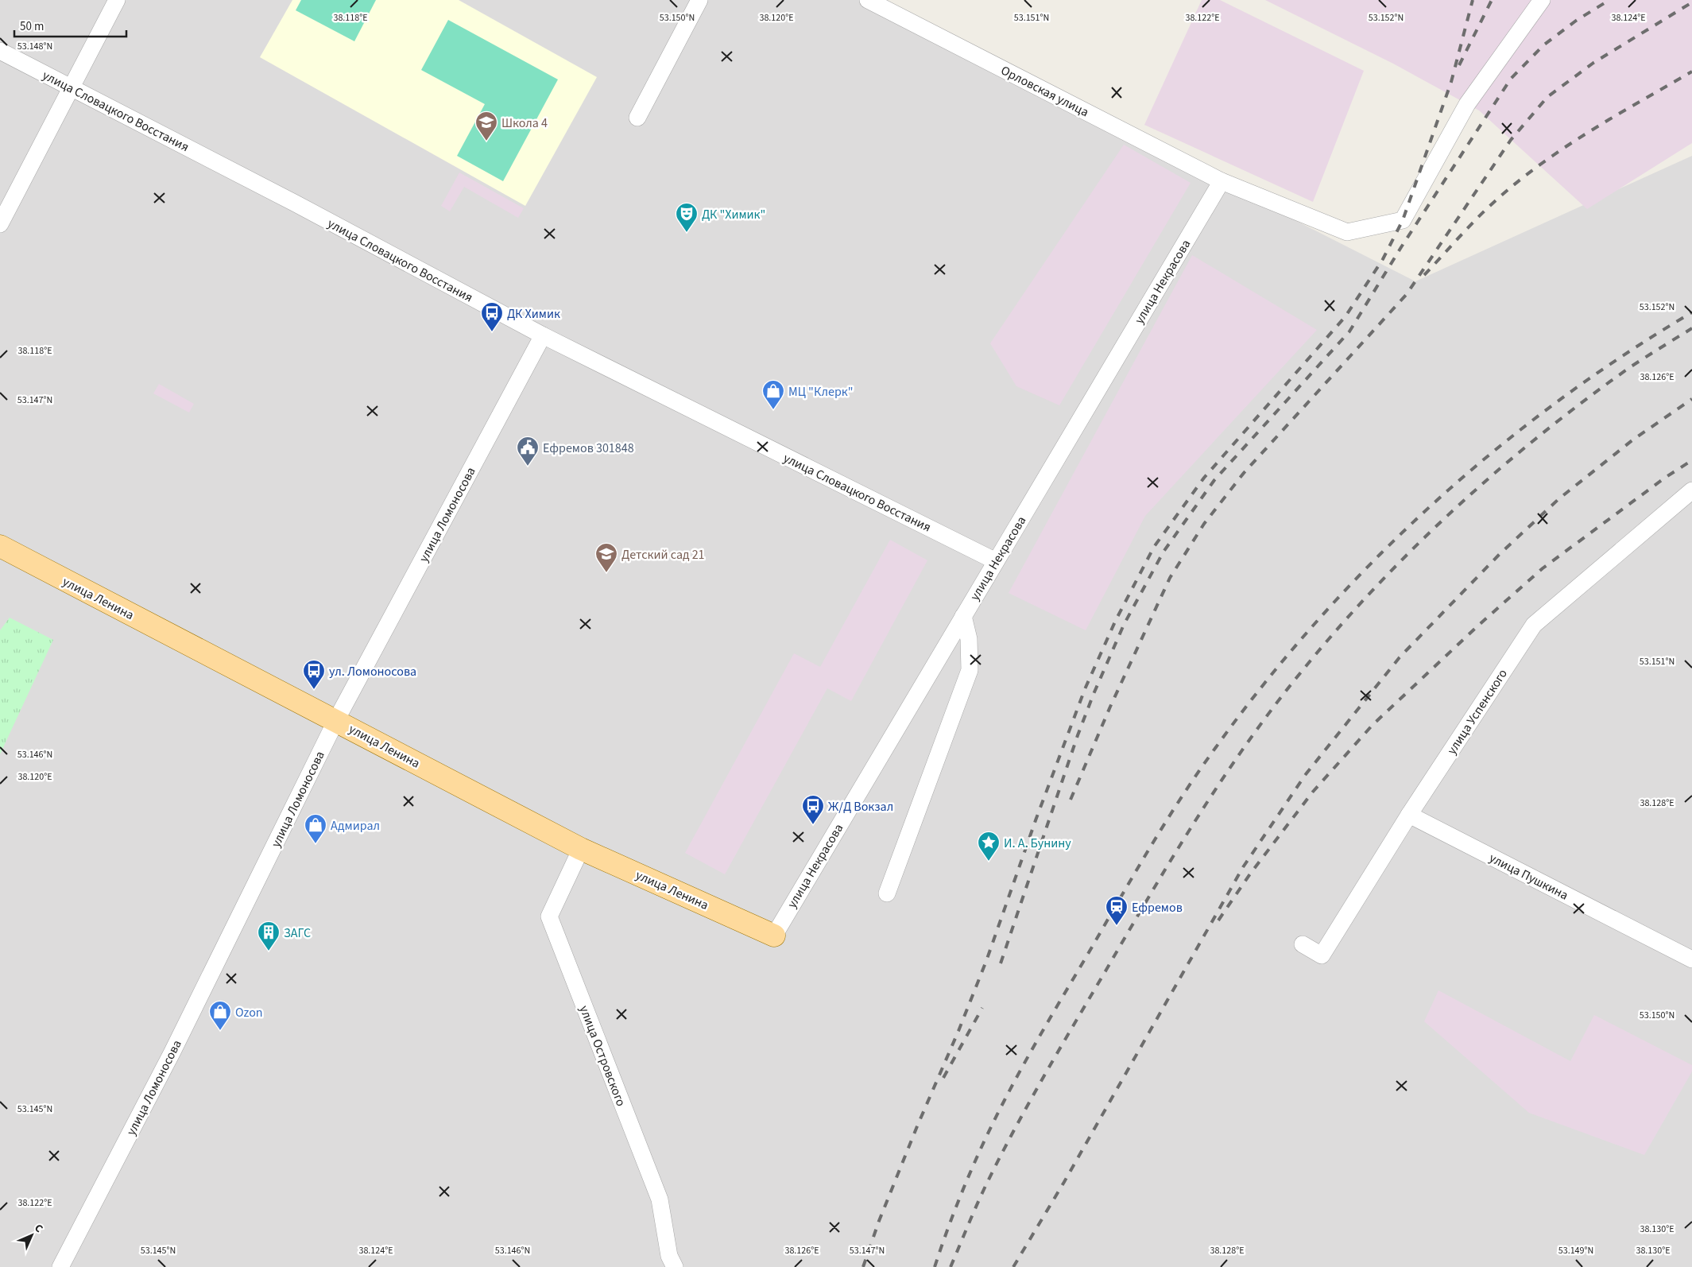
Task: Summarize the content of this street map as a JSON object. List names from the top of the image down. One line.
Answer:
{"streets":{"main road":["улица Ленина"],"street":["Орловская улица","улица Словацкого Восстания","улица Некрасова","улица Ломоносова","улица Успенского","улица Пушкина","улица Островского"]},"crossings":[["Орловская улица","улица Некрасова"],["улица Словацкого Восстания","улица Некрасова"],["улица Словацкого Восстания","улица Ломоносова"],["улица Некрасова","улица Ленина"],["улица Ломоносова","улица Ленина"],["улица Ленина","улица Островского"],["улица Успенского","улица Пушкина"]],"places":{"school or university":["Школа 4","Детский сад 21"],"theatre":["ДК \"Химик\""],"bus stop":["ДК Химик","ул. Ломоносова","Ж/Д Вокзал"],"shop":["МЦ \"Клерк\"","Адмирал","Ozon"],"public building":["Ефремов 301848"],"place":["И. А. Бунину"],"station":["Ефремов"],"building":["ЗАГС"]},"scale_bar":"50 m","north":"top right","coordinates":["38.118°E","53.150°N","38.120°E","53.151°N","38.122°E","53.152°N","38.124°E","53.148°N","38.126°E","53.147°N","53.146°N","38.128°E","53.145°N","38.130°E","53.149°N"]}
